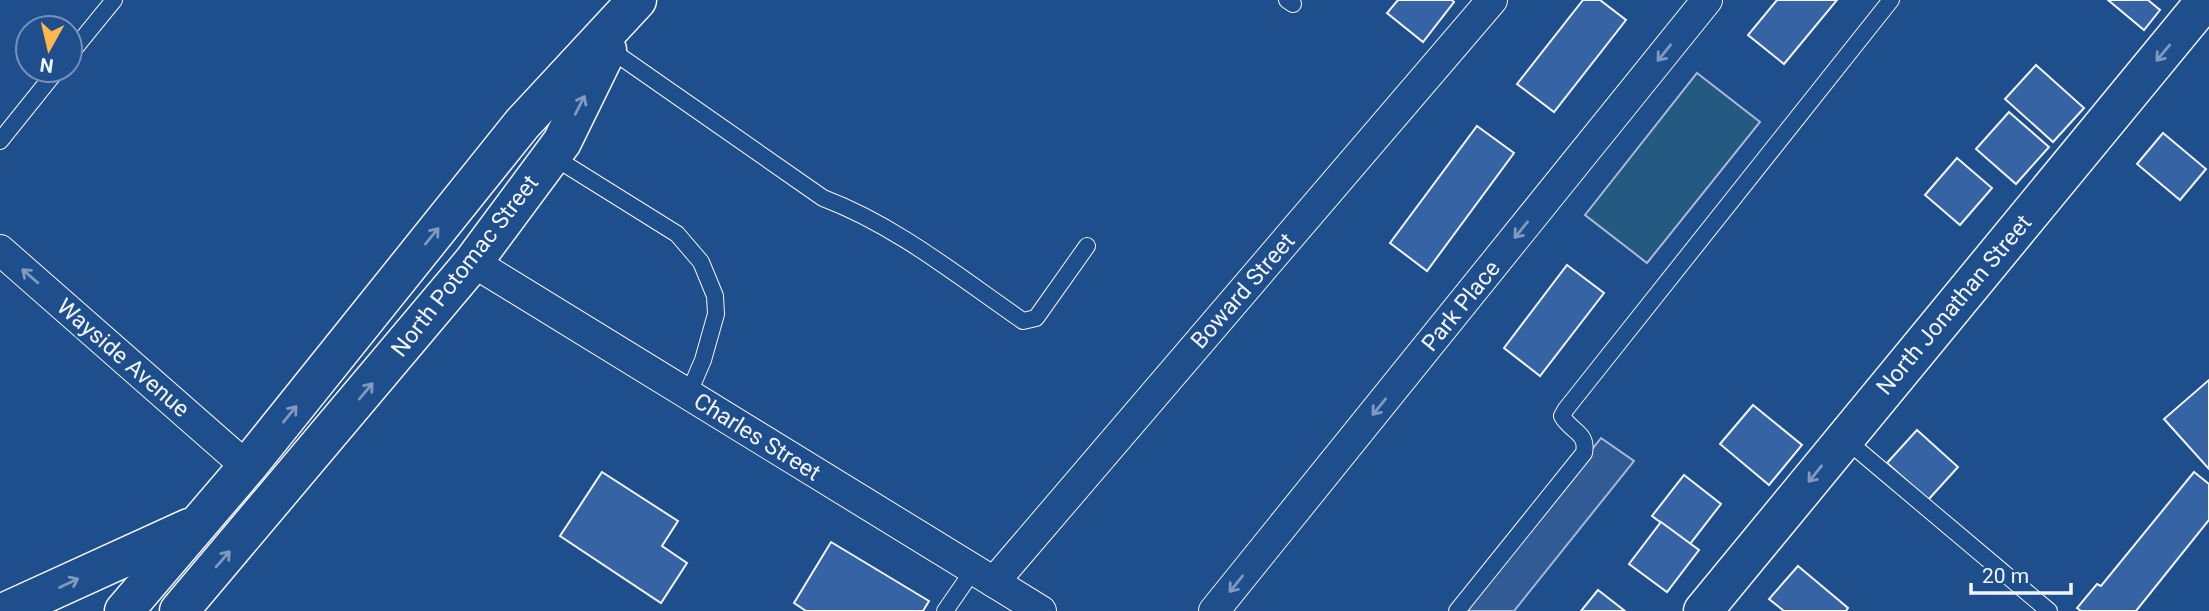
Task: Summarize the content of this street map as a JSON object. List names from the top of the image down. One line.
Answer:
{"streets":{"main road":["North Potomac Street","North Jonathan Street"],"street":["Boward Street","Park Place","Wayside Avenue","Charles Street"]},"crossings":[["North Potomac Street","Wayside Avenue"],["North Potomac Street","Charles Street"],["Boward Street","Charles Street"]],"one_way":["North Potomac Street","North Jonathan Street","Park Place","Wayside Avenue"],"scale_bar":"20 m","north":"bottom"}
